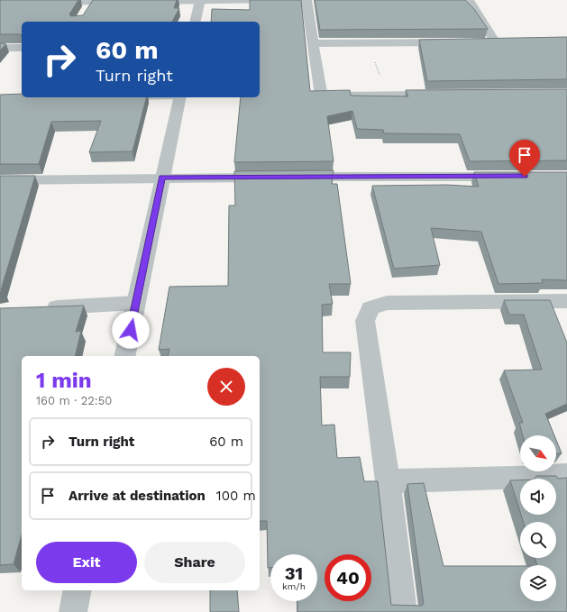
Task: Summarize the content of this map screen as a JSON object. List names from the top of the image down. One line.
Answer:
{"north":"bottom right","page":{"turn":["60 m","Turn right"],"heading":["1 min","160 m · 22:50"],"list":[{"name":"Turn right","value":"60 m"},{"name":"Arrive at destination","value":"100 m"}],"buttons":["Exit","Share"],"speed":"31 km/h","limit":"40"}}
